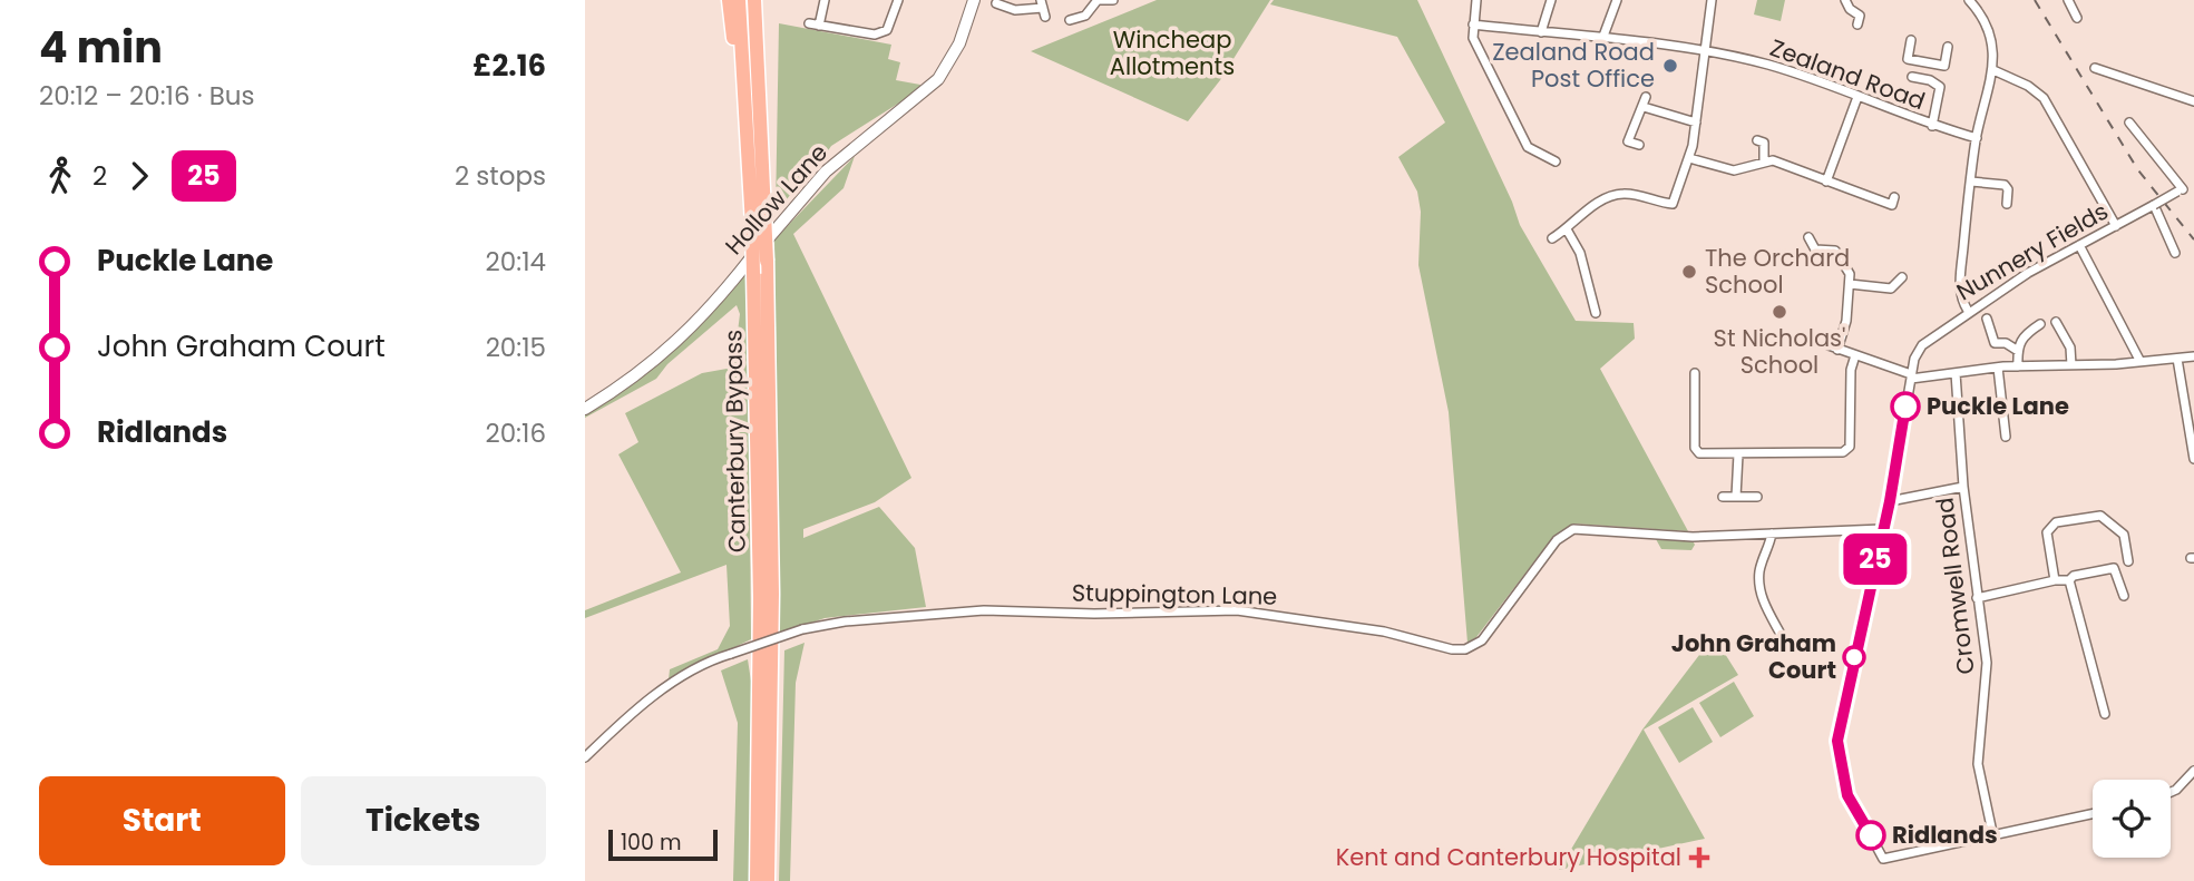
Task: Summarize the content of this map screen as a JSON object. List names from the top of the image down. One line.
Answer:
{"streets":{"highway":["Canterbury Bypass"],"street":["Zealand Road","Hollow Lane","Nunnery Fields","Cromwell Road","Stuppington Lane"]},"crossings":[["Nunnery Fields","Cromwell Road"],["Nunnery Fields","Stuppington Lane"]],"parks":["Wincheap Allotments"],"places":{"other":["Zealand Road Post Office","The Orchard School","St Nicholas' School","Puckle Lane","John Graham Court","Ridlands"],"health":["Kent and Canterbury Hospital"]},"lines":["bus line 25"],"scale_bar":"100 m","page":{"heading":["4 min","20:12 – 20:16 · Bus","£2.16"],"on_map":"25","legs":["2","25","2 stops"],"list":[{"name":"Puckle Lane","value":"20:14"},{"name":"John Graham Court","value":"20:15"},{"name":"Ridlands","value":"20:16"}],"buttons":["Start","Tickets"],"scale":"100 m"}}
